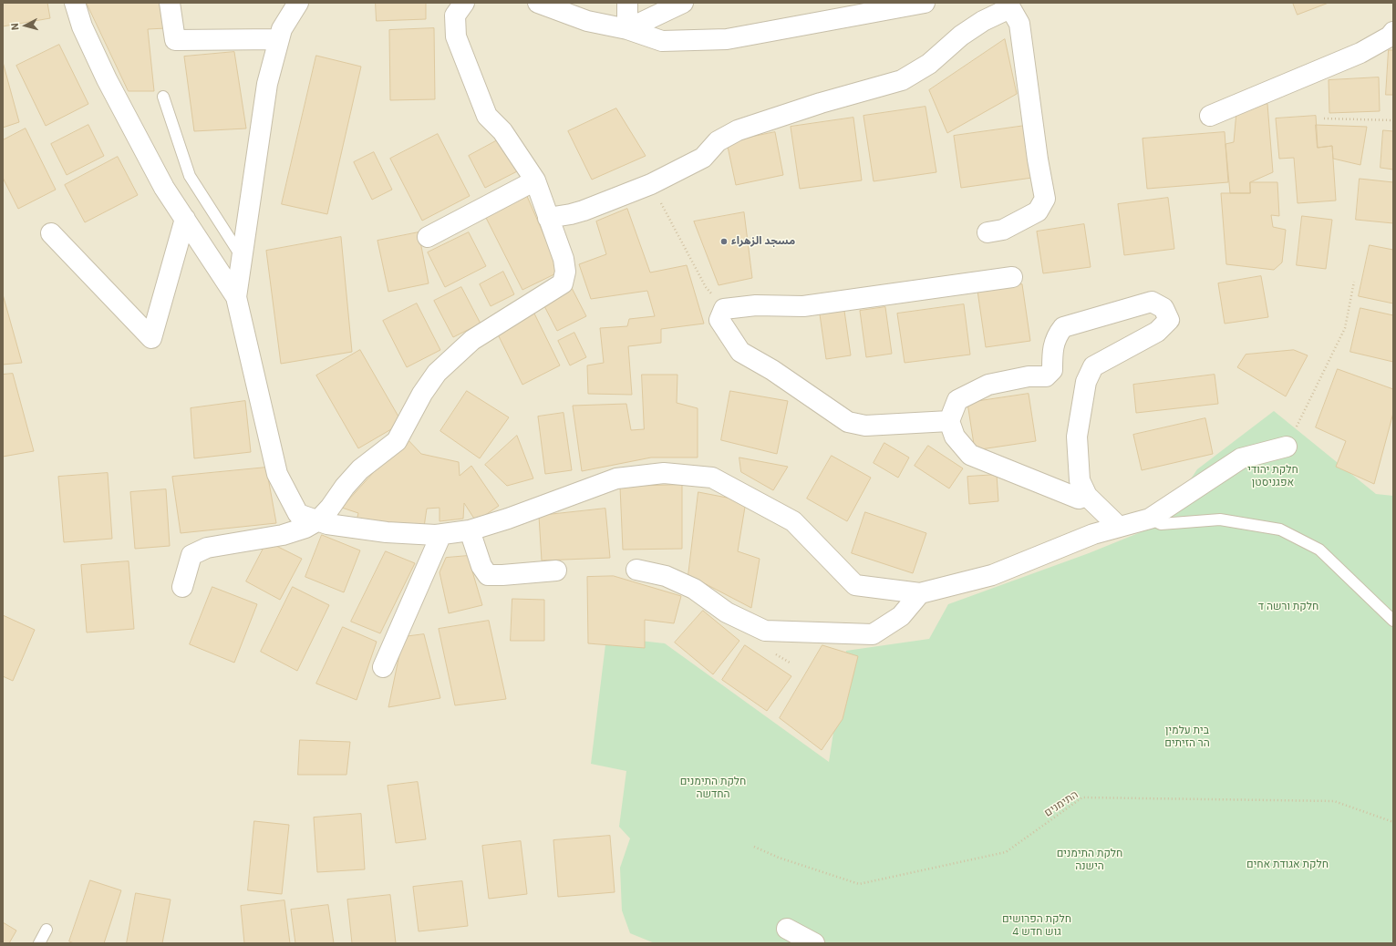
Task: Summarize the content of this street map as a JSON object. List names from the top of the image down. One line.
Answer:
{"streets":{"path":["התימנים"]},"parks":["חלקת יהודי אפגניסטן","חלקת ורשה ד","בית עלמין הר הזיתים","חלקת התימנים החדשה","חלקת התימנים הישנה","חלקת אגודת אחים","חלקת הפרושים גוש חדש 4"],"places":["مسجد الزهراء"],"north":"left"}
